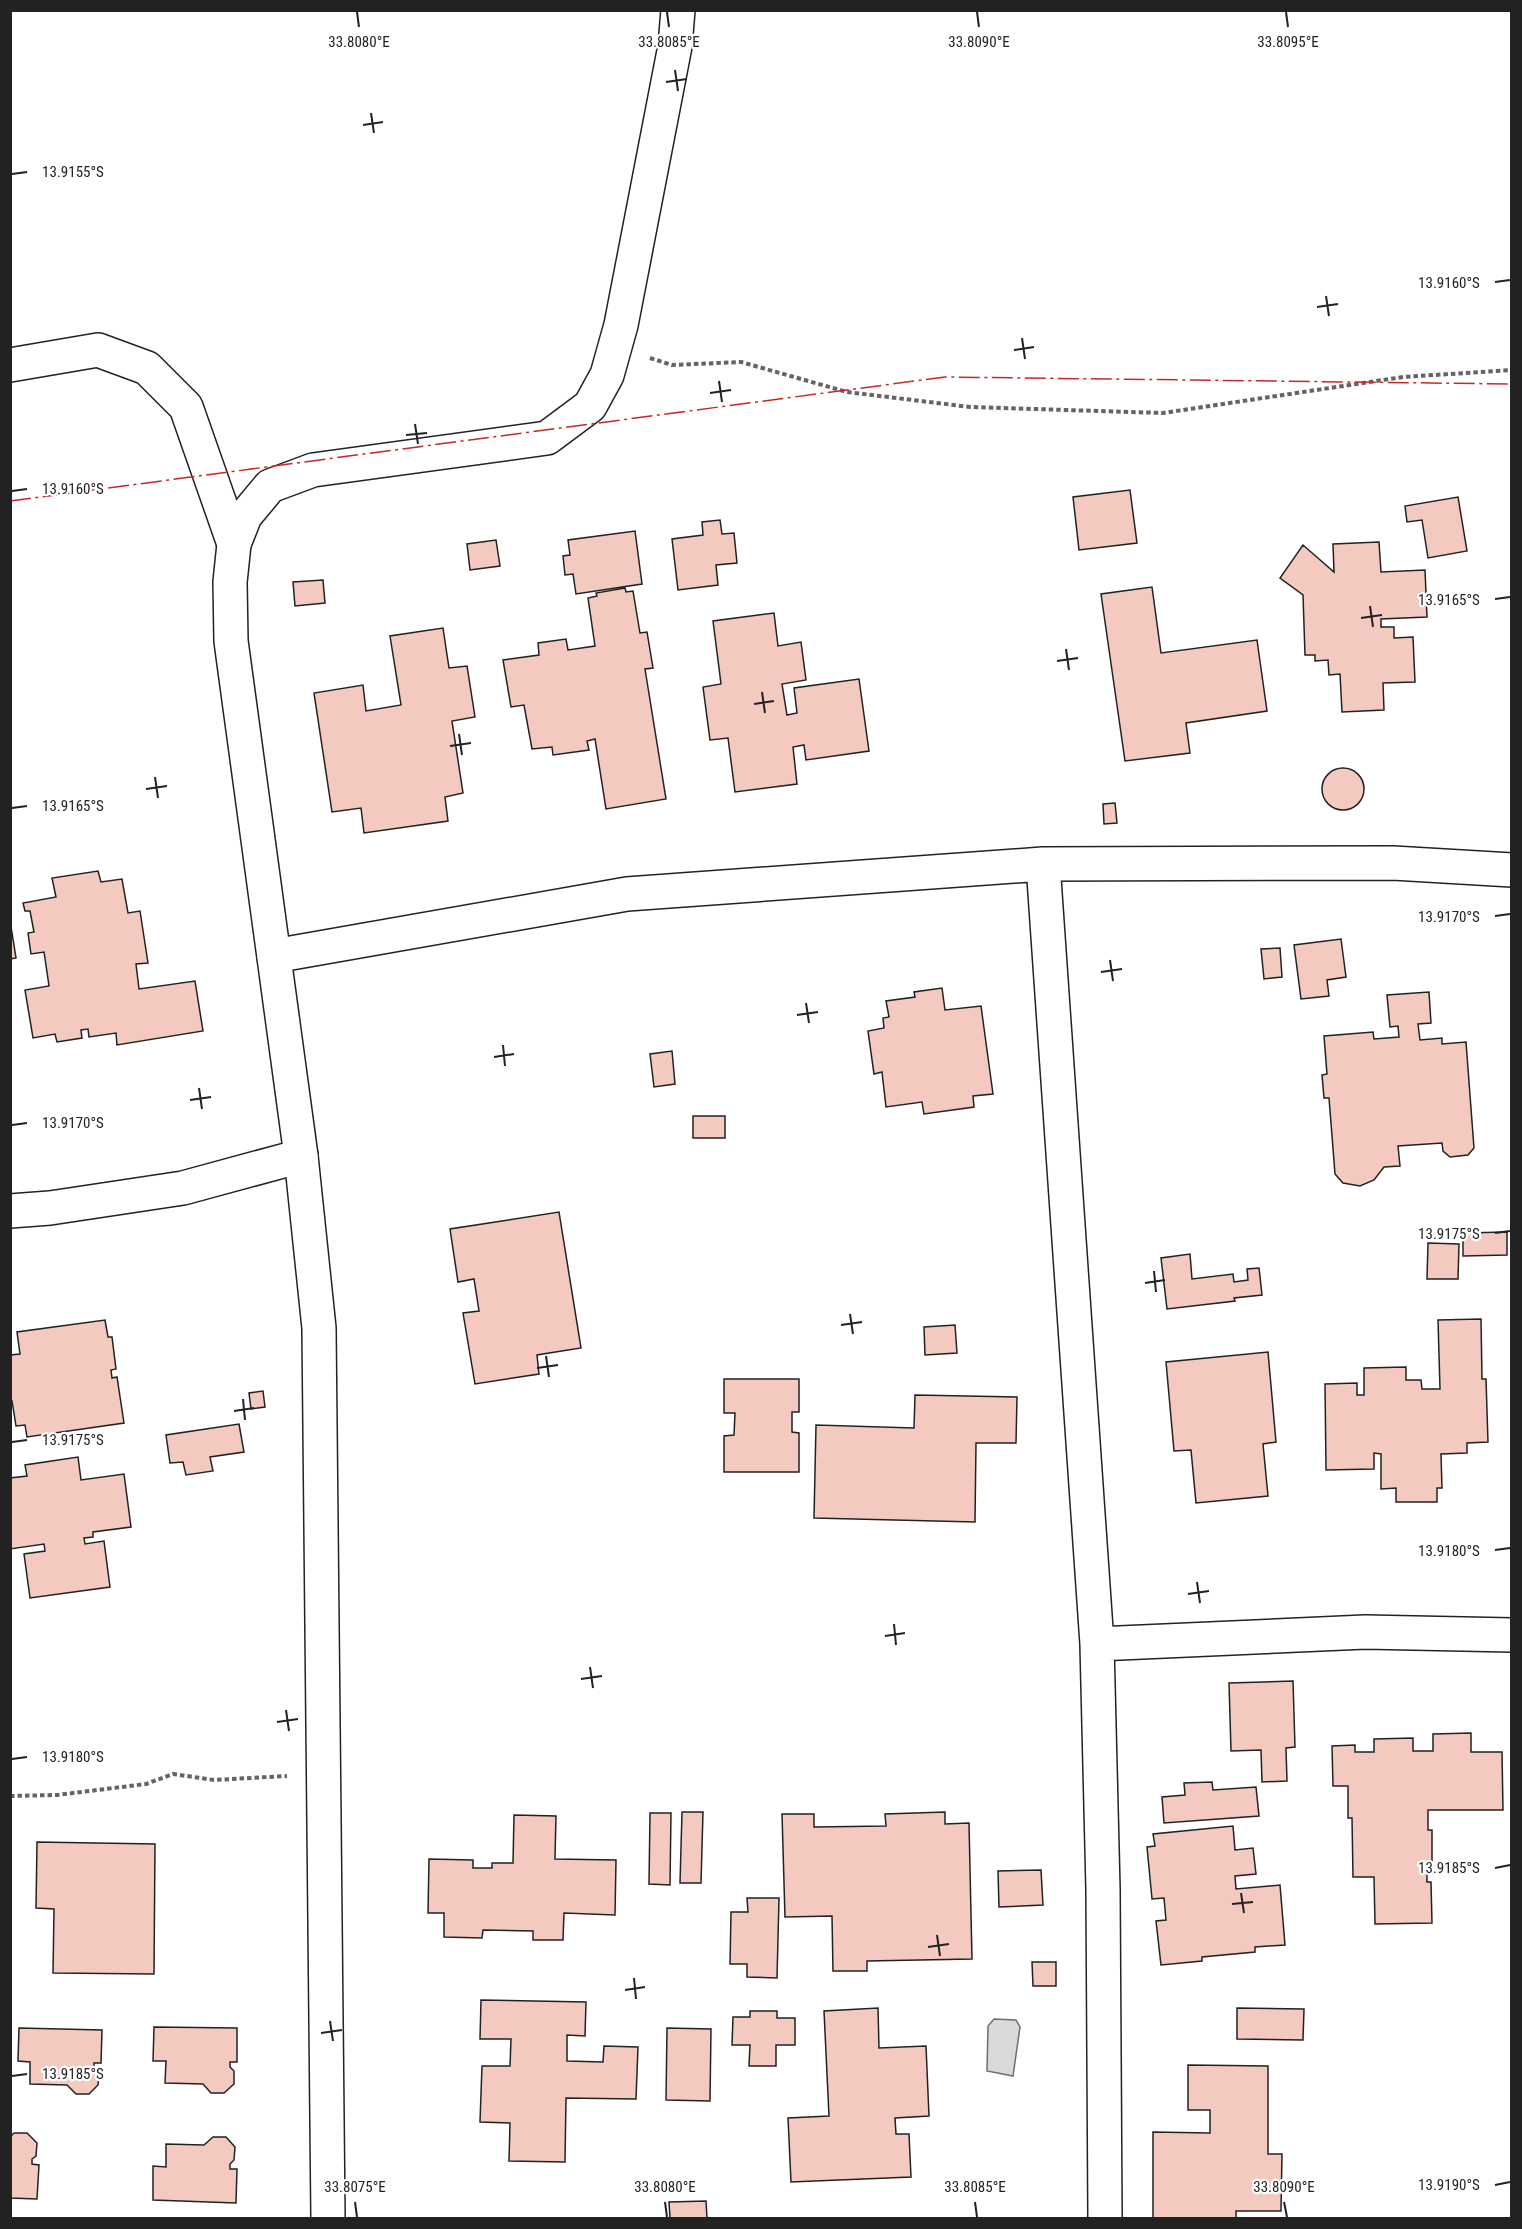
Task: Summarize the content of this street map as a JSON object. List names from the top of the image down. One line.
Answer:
{"coordinates":["33.8080°E","33.8085°E","33.8090°E","33.8095°E","13.9155°S","13.9160°S","13.9165°S","13.9170°S","13.9175°S","13.9180°S","13.9185°S","13.9190°S","33.8075°E"]}
